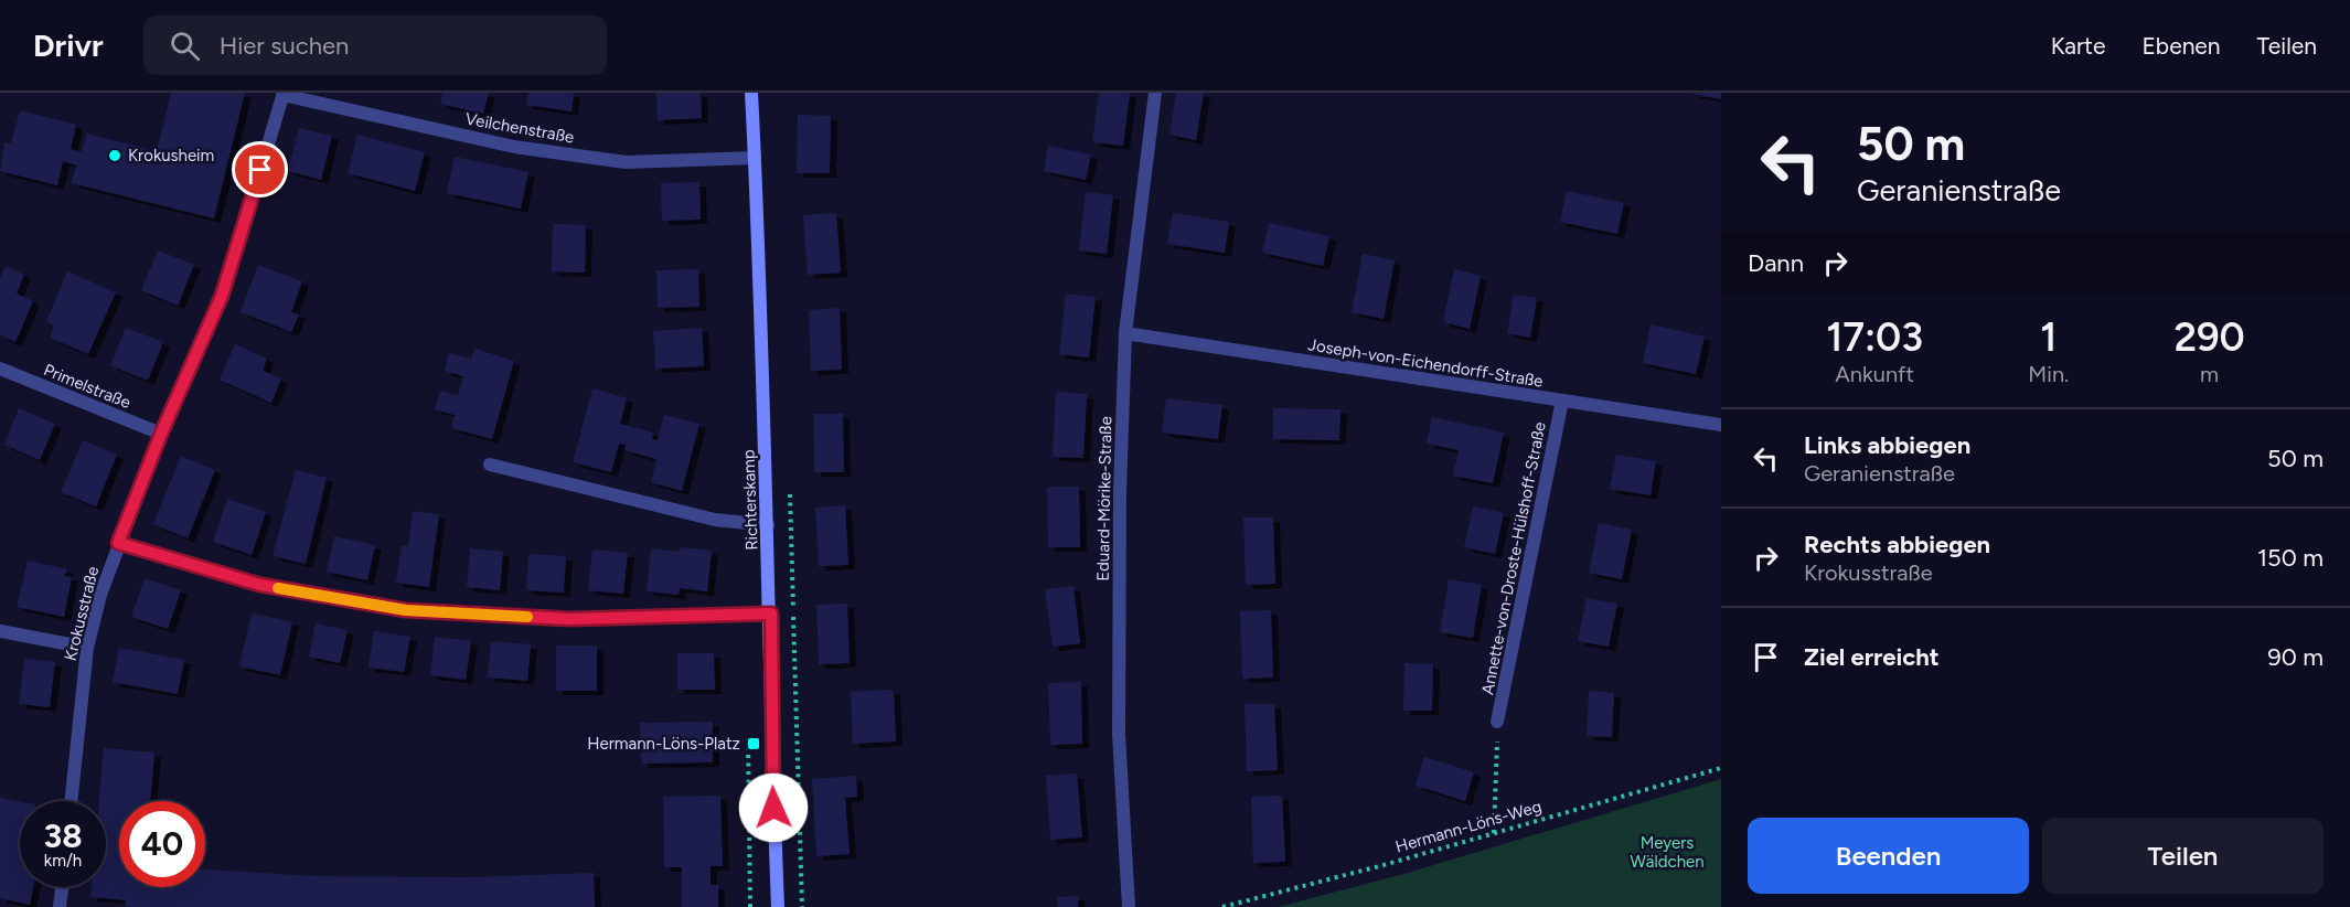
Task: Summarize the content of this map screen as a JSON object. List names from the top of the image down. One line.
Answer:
{"streets":{"street":["Veilchenstraße","Joseph-von-Eichendorff-Straße","Primelstraße","Eduard-Mörike-Straße","Richterskamp","Annette-von-Droste-Hülshoff-Straße","Krokusstraße"],"path":["Hermann-Löns-Weg"]},"crossings":[["Veilchenstraße","Richterskamp"],["Veilchenstraße","Krokusstraße"],["Joseph-von-Eichendorff-Straße","Eduard-Mörike-Straße"],["Joseph-von-Eichendorff-Straße","Annette-von-Droste-Hülshoff-Straße"],["Primelstraße","Krokusstraße"]],"parks":["Meyers Wäldchen"],"places":{"other":["Krokusheim"],"transit":["Hermann-Löns-Platz"]},"page":{"header":"Drivr","search":"Hier suchen","nav":["Karte","Ebenen","Teilen"],"turn":["50 m","Geranienstraße"],"then":"Dann","eta":["17:03","Ankunft","1","Min.","290","m"],"list":[{"name":"Links abbiegen","note":"Geranienstraße","value":"50 m"},{"name":"Rechts abbiegen","note":"Krokusstraße","value":"150 m"},{"name":"Ziel erreicht","value":"90 m"}],"speed":"38 km/h","limit":"40","buttons":["Beenden","Teilen"]}}
